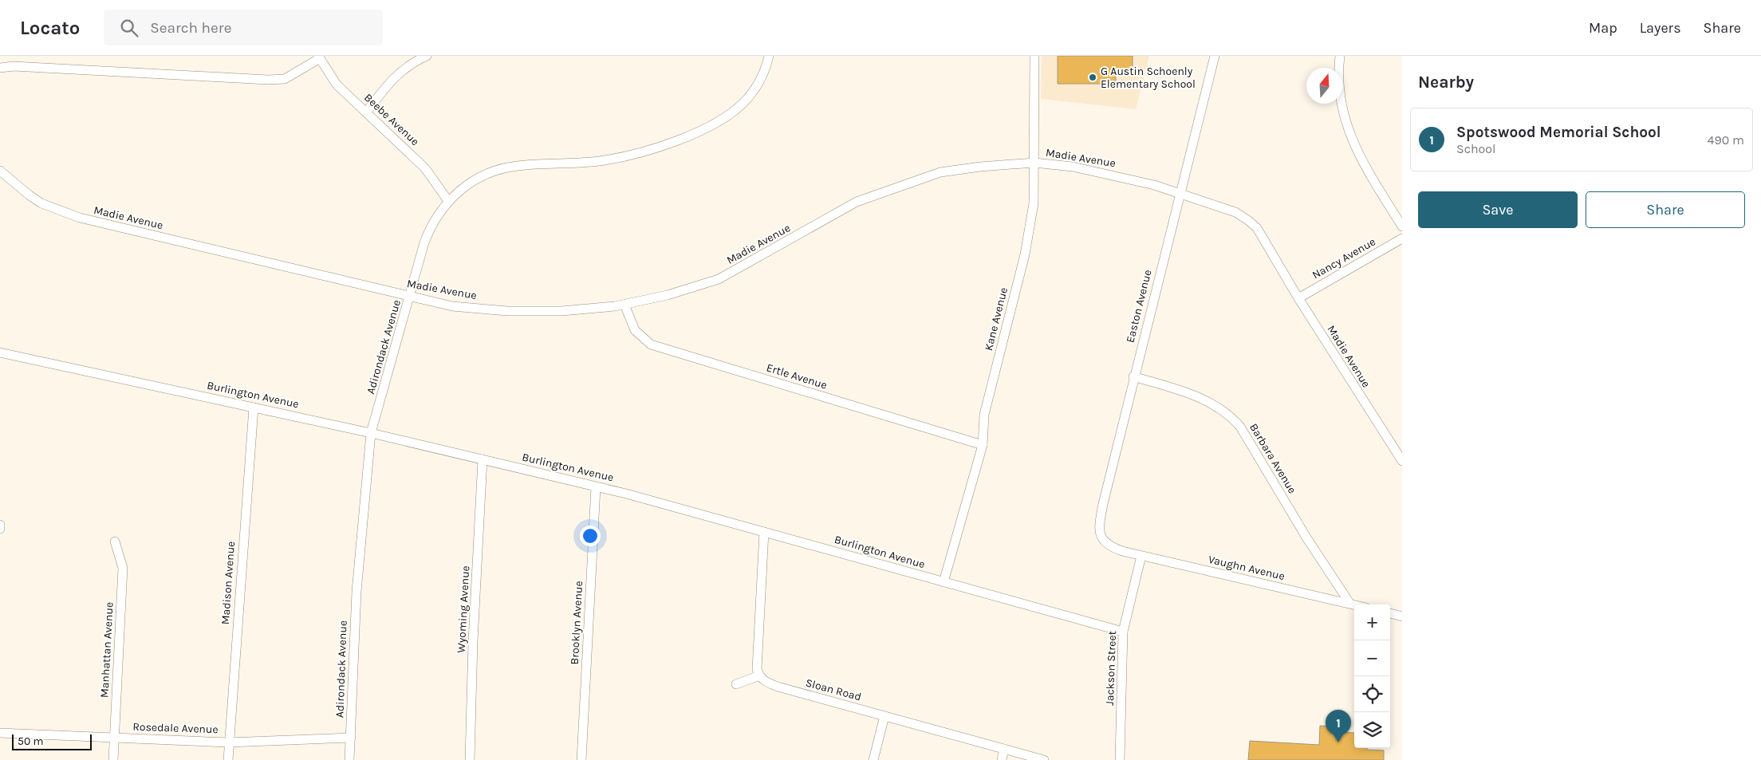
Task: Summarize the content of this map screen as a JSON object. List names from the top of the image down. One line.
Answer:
{"streets":{"street":["Beebe Avenue","Madie Avenue","Nancy Avenue","Easton Avenue","Kane Avenue","Adirondack Avenue","Ertle Avenue","Burlington Avenue","Barbara Avenue","Vaughn Avenue","Madison Avenue","Wyoming Avenue","Brooklyn Avenue","Manhattan Avenue","Jackson Street","Sloan Road","Rosedale Avenue"]},"crossings":[["Beebe Avenue","Adirondack Avenue"],["Madie Avenue","Nancy Avenue"],["Madie Avenue","Easton Avenue"],["Madie Avenue","Kane Avenue"],["Madie Avenue","Adirondack Avenue"],["Madie Avenue","Ertle Avenue"],["Easton Avenue","Barbara Avenue"],["Easton Avenue","Vaughn Avenue"],["Kane Avenue","Ertle Avenue"],["Kane Avenue","Burlington Avenue"],["Adirondack Avenue","Burlington Avenue"],["Adirondack Avenue","Rosedale Avenue"],["Burlington Avenue","Madison Avenue"],["Burlington Avenue","Wyoming Avenue"],["Burlington Avenue","Brooklyn Avenue"],["Burlington Avenue","Jackson Street"],["Barbara Avenue","Vaughn Avenue"],["Vaughn Avenue","Jackson Street"],["Madison Avenue","Rosedale Avenue"],["Manhattan Avenue","Rosedale Avenue"]],"places":["G Austin Schoenly Elementary School"],"scale_bar":"50 m","north":"top","page":{"header":"Locato","search":"Search here","nav":["Map","Layers","Share"],"heading":"Nearby","list":[{"mark":"1","name":"Spotswood Memorial School","note":"School","value":"490 m"}],"buttons":["Save","Share"],"map_buttons":["+","−"],"pins":"1","scale":"50 m"}}
